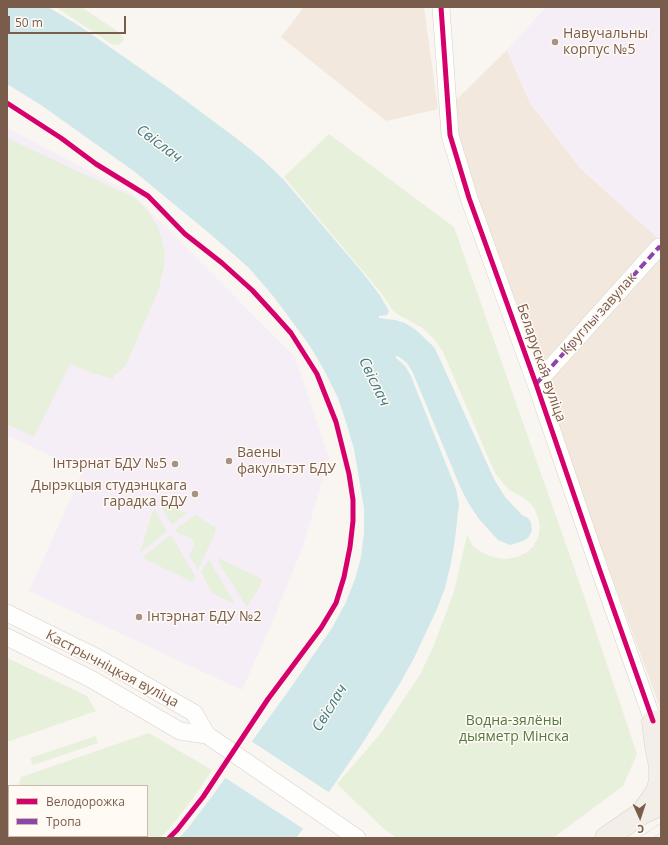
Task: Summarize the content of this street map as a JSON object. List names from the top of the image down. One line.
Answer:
{"streets":{"street":["Круглы завулак","Беларуская вуліца","Кастрычніцкая вуліца"]},"crossings":[["Круглы завулак","Беларуская вуліца"]],"water":["Свіслач"],"parks":["Водна-зялёны дыяметр Мінска"],"places":["Навучальны корпус №5","Ваены факультэт БДУ","Інтэрнат БДУ №5","Дырэкцыя студэнцкага гарадка БДУ","Інтэрнат БДУ №2"],"legend":["Велодорожка","Тропа"],"scale_bar":"50 m","north":"bottom"}
